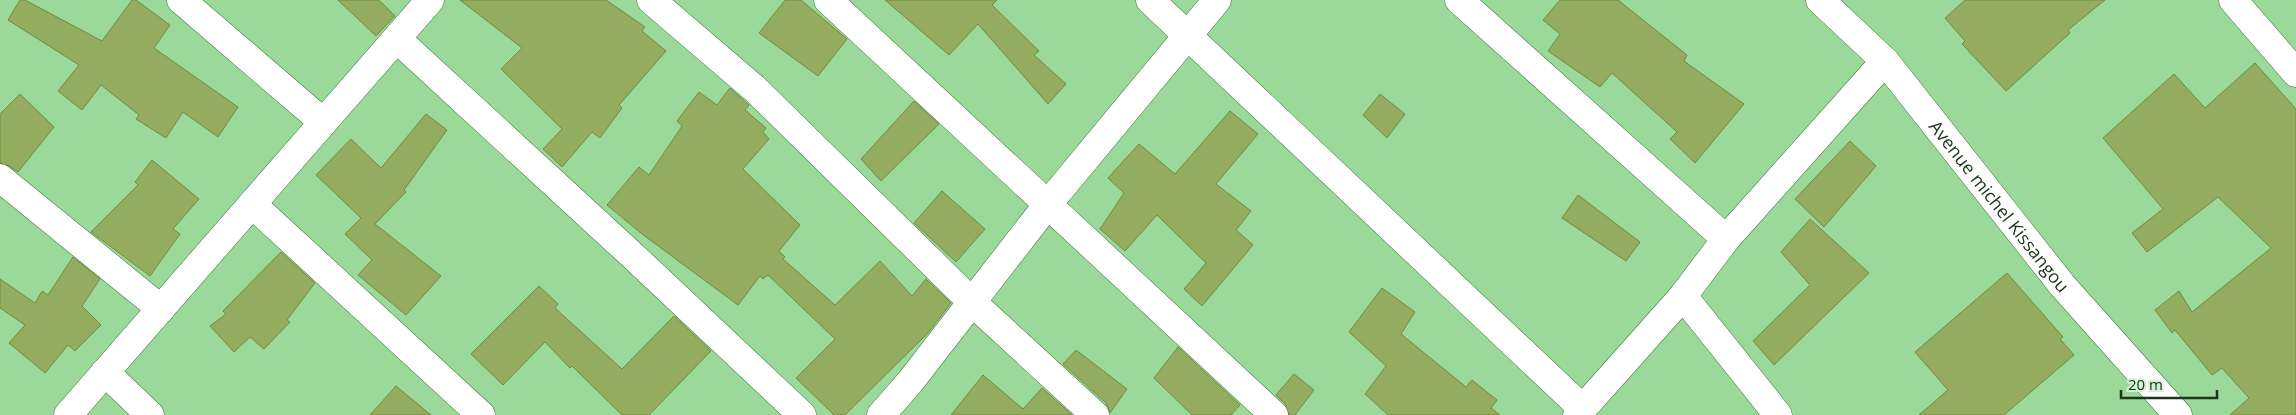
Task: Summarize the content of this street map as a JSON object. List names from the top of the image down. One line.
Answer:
{"streets":{"street":["Avenue michel Kissangou"]},"scale_bar":"20 m"}
